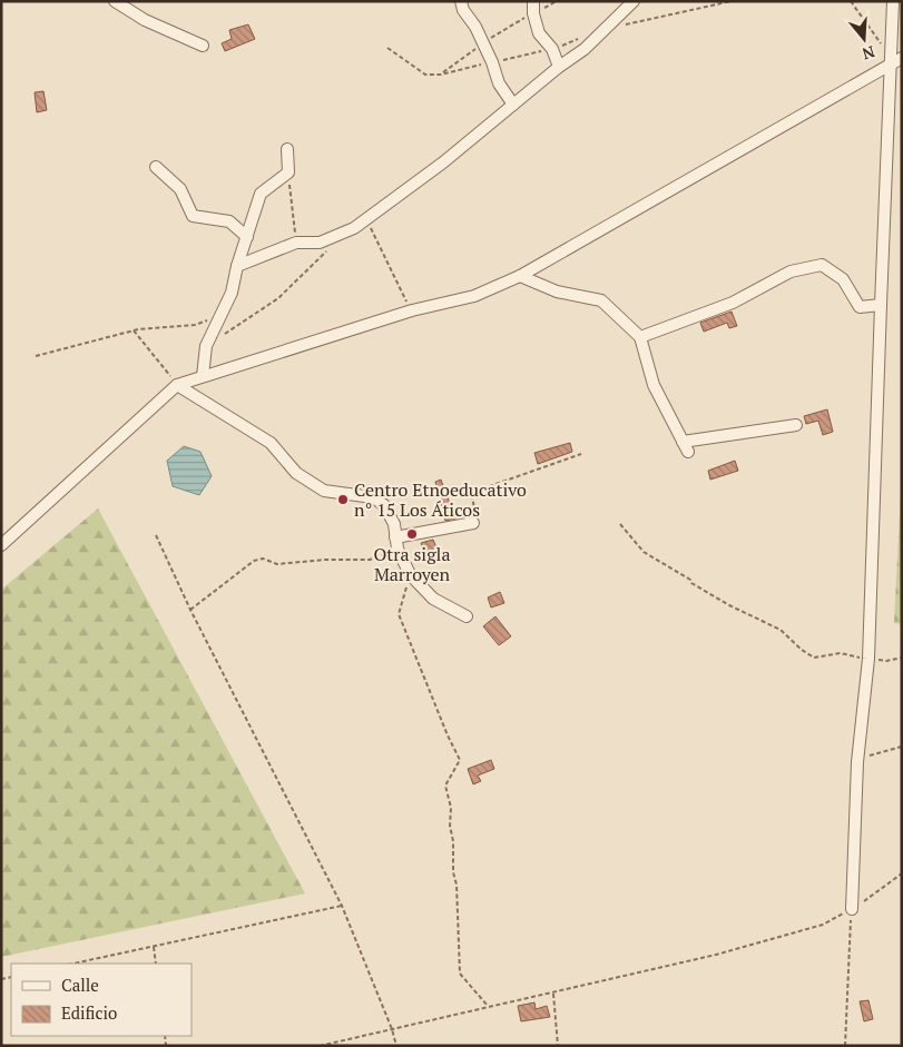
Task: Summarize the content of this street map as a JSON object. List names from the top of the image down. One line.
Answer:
{"places":["Centro Etnoeducativo n° 15 Los Áticos","Otra sigla Marroyen"],"legend":["Calle","Edificio"],"north":"bottom"}
